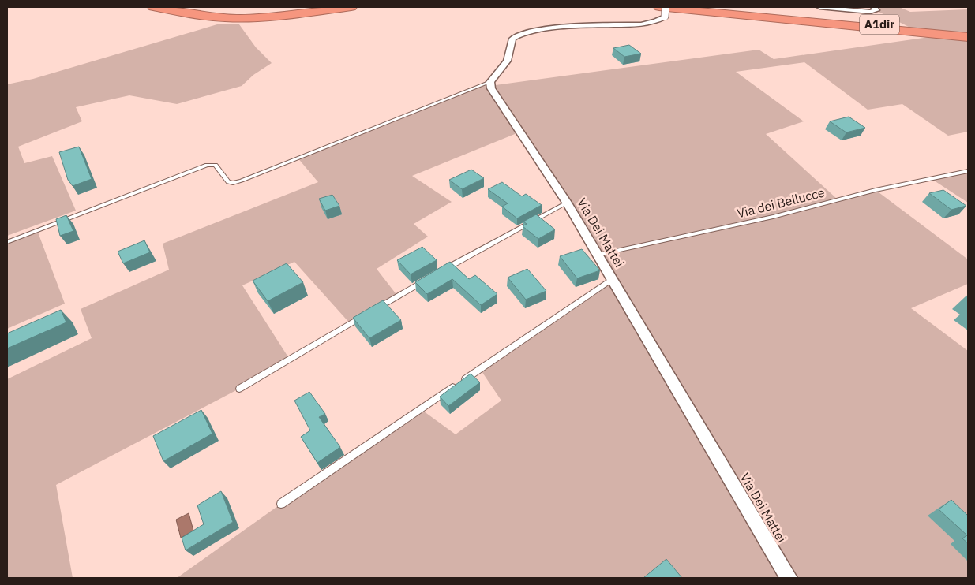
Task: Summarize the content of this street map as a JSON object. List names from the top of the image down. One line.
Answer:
{"streets":{"highway":["A1dir"],"street":["Via Dei Mattei"],"lane":["Via dei Bellucce"]},"crossings":[["Via dei Bellucce","Via Dei Mattei"]]}
